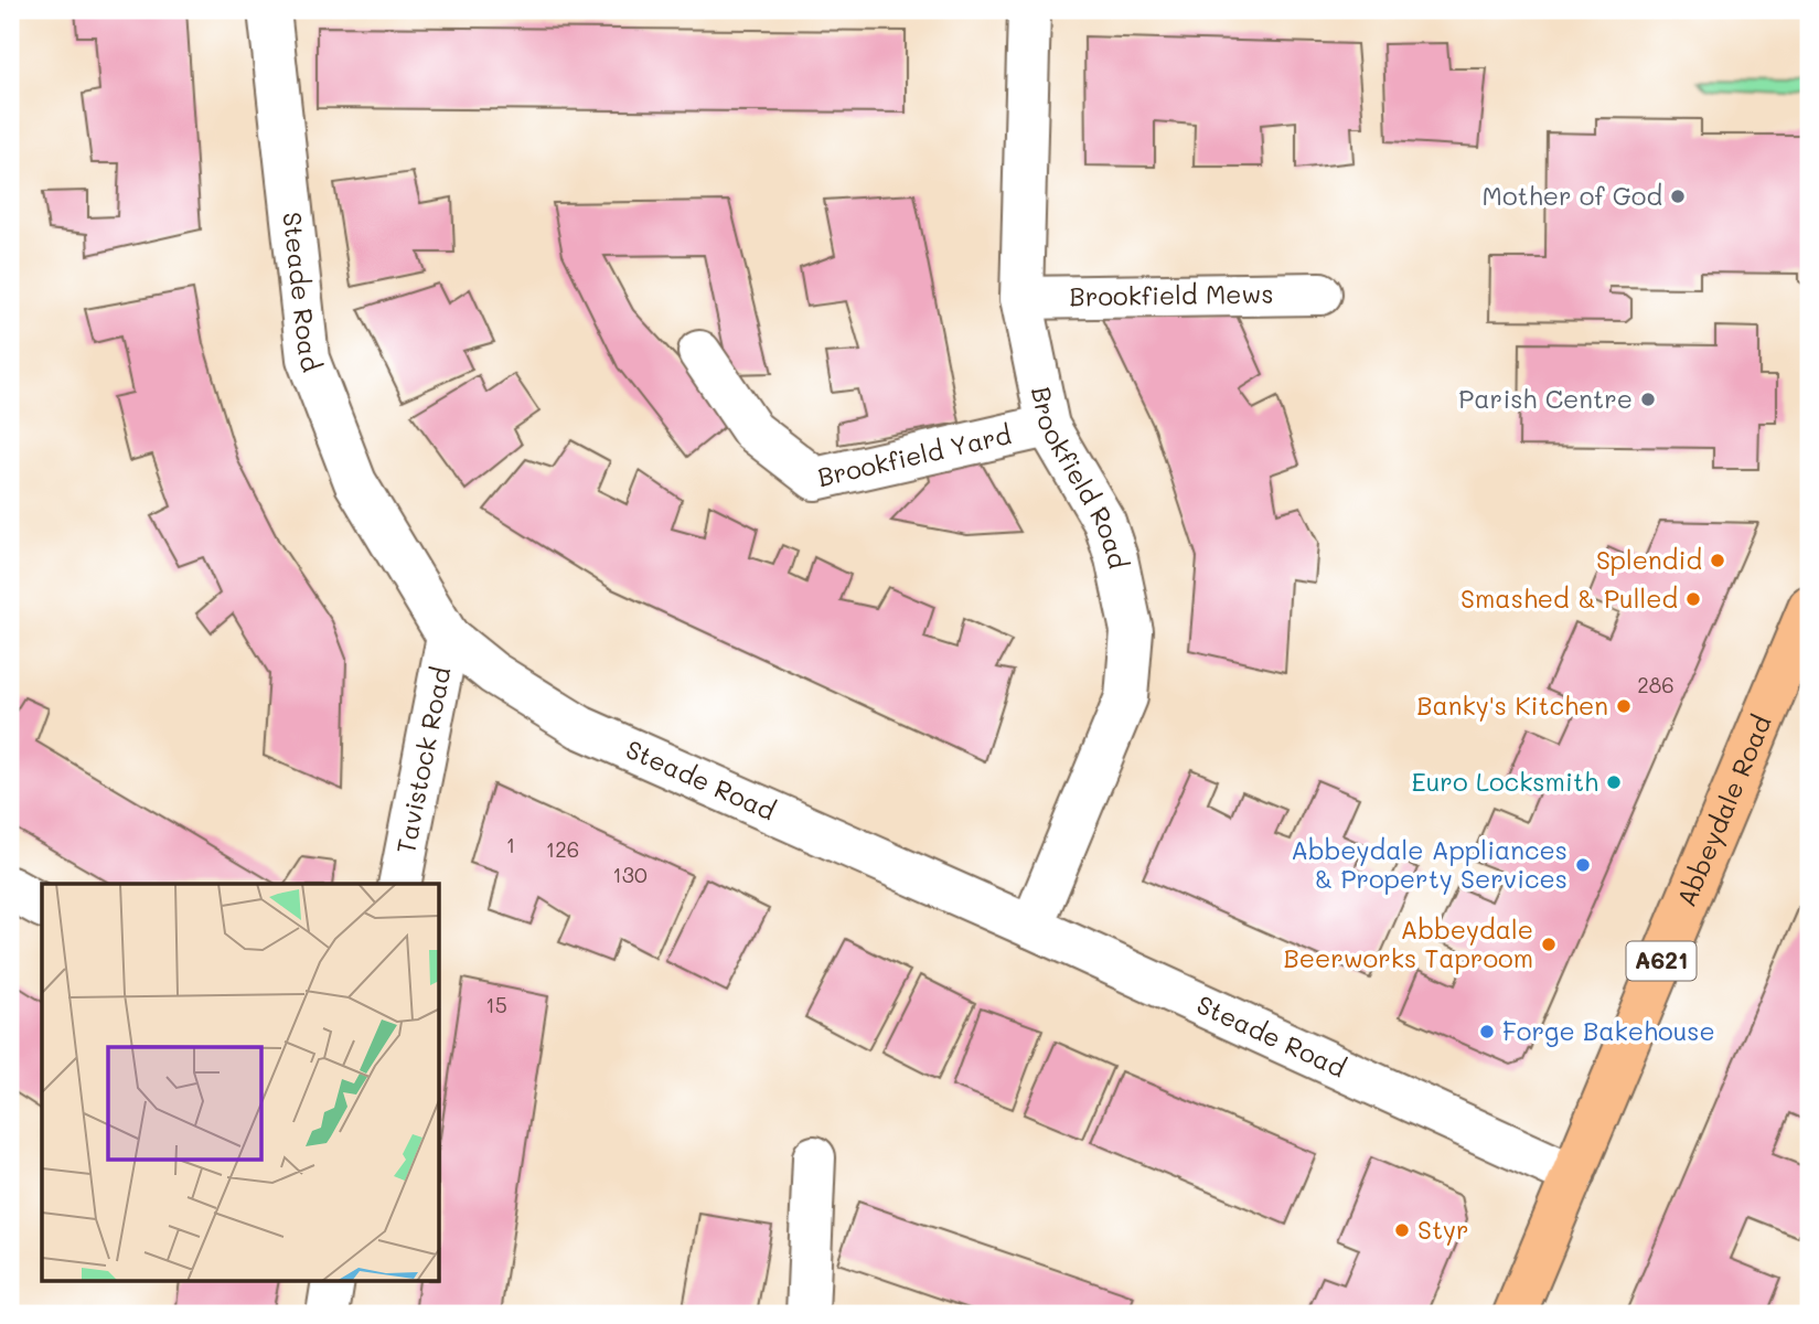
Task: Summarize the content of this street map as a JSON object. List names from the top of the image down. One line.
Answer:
{"streets":{"main road":["Abbeydale Road","A621"],"street":["Steade Road","Brookfield Mews","Brookfield Yard","Brookfield Road","Tavistock Road"]},"crossings":[["Steade Road","Brookfield Road"],["Steade Road","Tavistock Road"],["Steade Road","Abbeydale Road"],["Brookfield Mews","Brookfield Road"],["Brookfield Yard","Brookfield Road"]],"places":["Mother of God","Parish Centre","Splendid","Smashed & Pulled","Banky's Kitchen","Euro Locksmith","Abbeydale Appliances & Property Services","Abbeydale Beerworks Taproom","Forge Bakehouse","Styr"],"house_numbers":["286","1","126","130","15"]}
